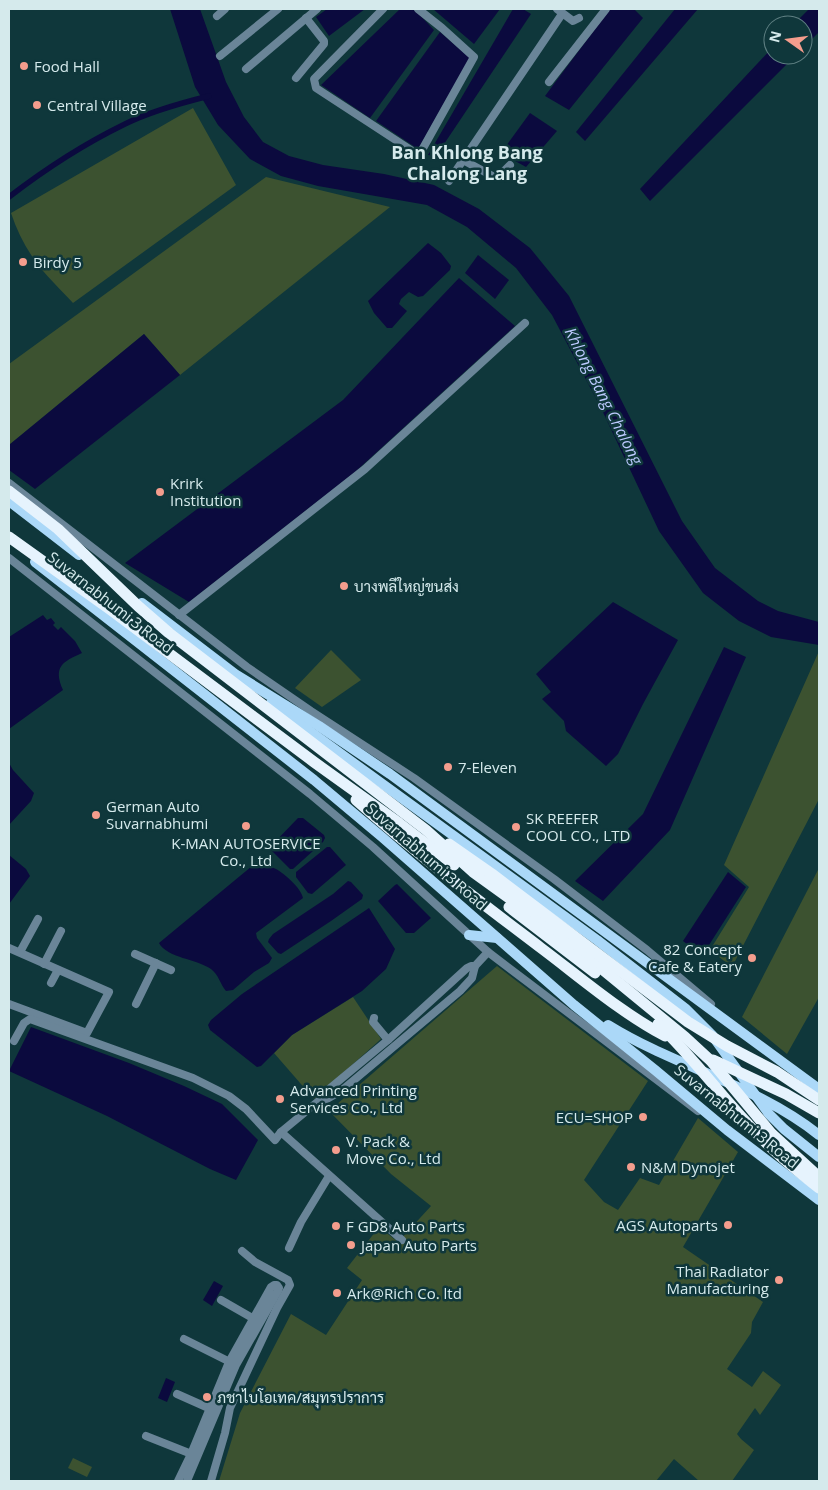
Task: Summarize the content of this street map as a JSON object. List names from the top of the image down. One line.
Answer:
{"streets":{"main road":["Suvarnabhumi 3 Road"]},"districts":["Ban Khlong Bang Chalong Lang"],"water":["Khlong Bang Chalong"],"places":["Food Hall","Central Village","Birdy 5","Krirk Institution","บางพลีใหญ่ขนส่ง","7-Eleven","German Auto Suvarnabhumi","K-MAN AUTOSERVICE Co., Ltd","SK REEFER COOL CO., LTD","82 Concept Cafe & Eatery","Advanced Printing Services Co., Ltd","ECU=SHOP","V. Pack & Move Co., Ltd","N&M Dynojet","AGS Autoparts","F GD8 Auto Parts","Japan Auto Parts","Thai Radiator Manufacturing","Ark@Rich Co. ltd","ภชาไบโอเทค/สมุทรปราการ"],"north":"left"}
